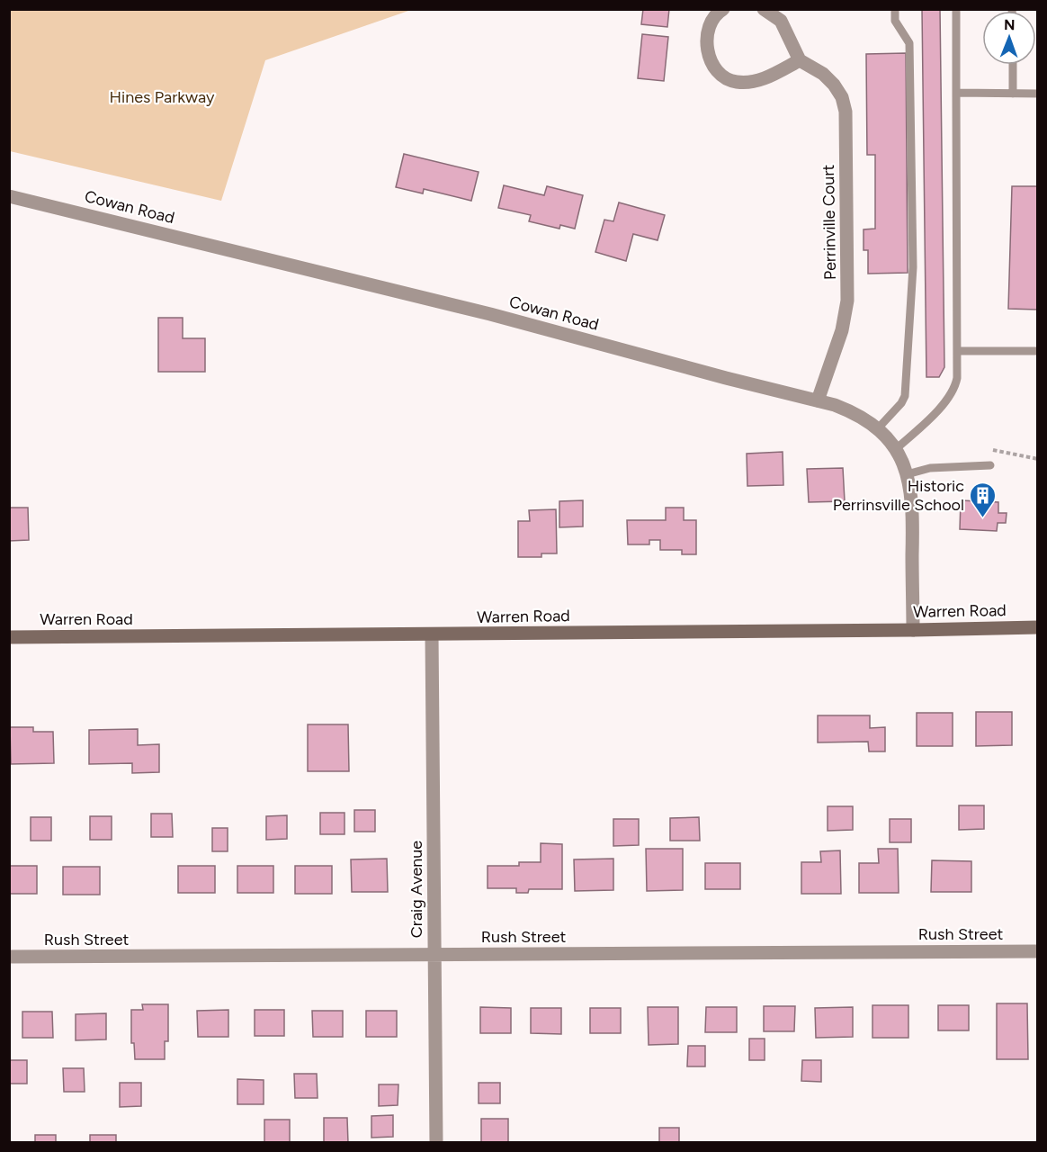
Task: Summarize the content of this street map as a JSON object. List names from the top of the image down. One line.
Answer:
{"streets":{"main road":["Warren Road"],"street":["Cowan Road","Perrinville Court","Craig Avenue","Rush Street"]},"crossings":[["Cowan Road","Perrinville Court"],["Cowan Road","Warren Road"],["Warren Road","Craig Avenue"],["Craig Avenue","Rush Street"]],"parks":["Hines Parkway"],"places":{"building":["Historic Perrinsville School"]},"north":"top"}
